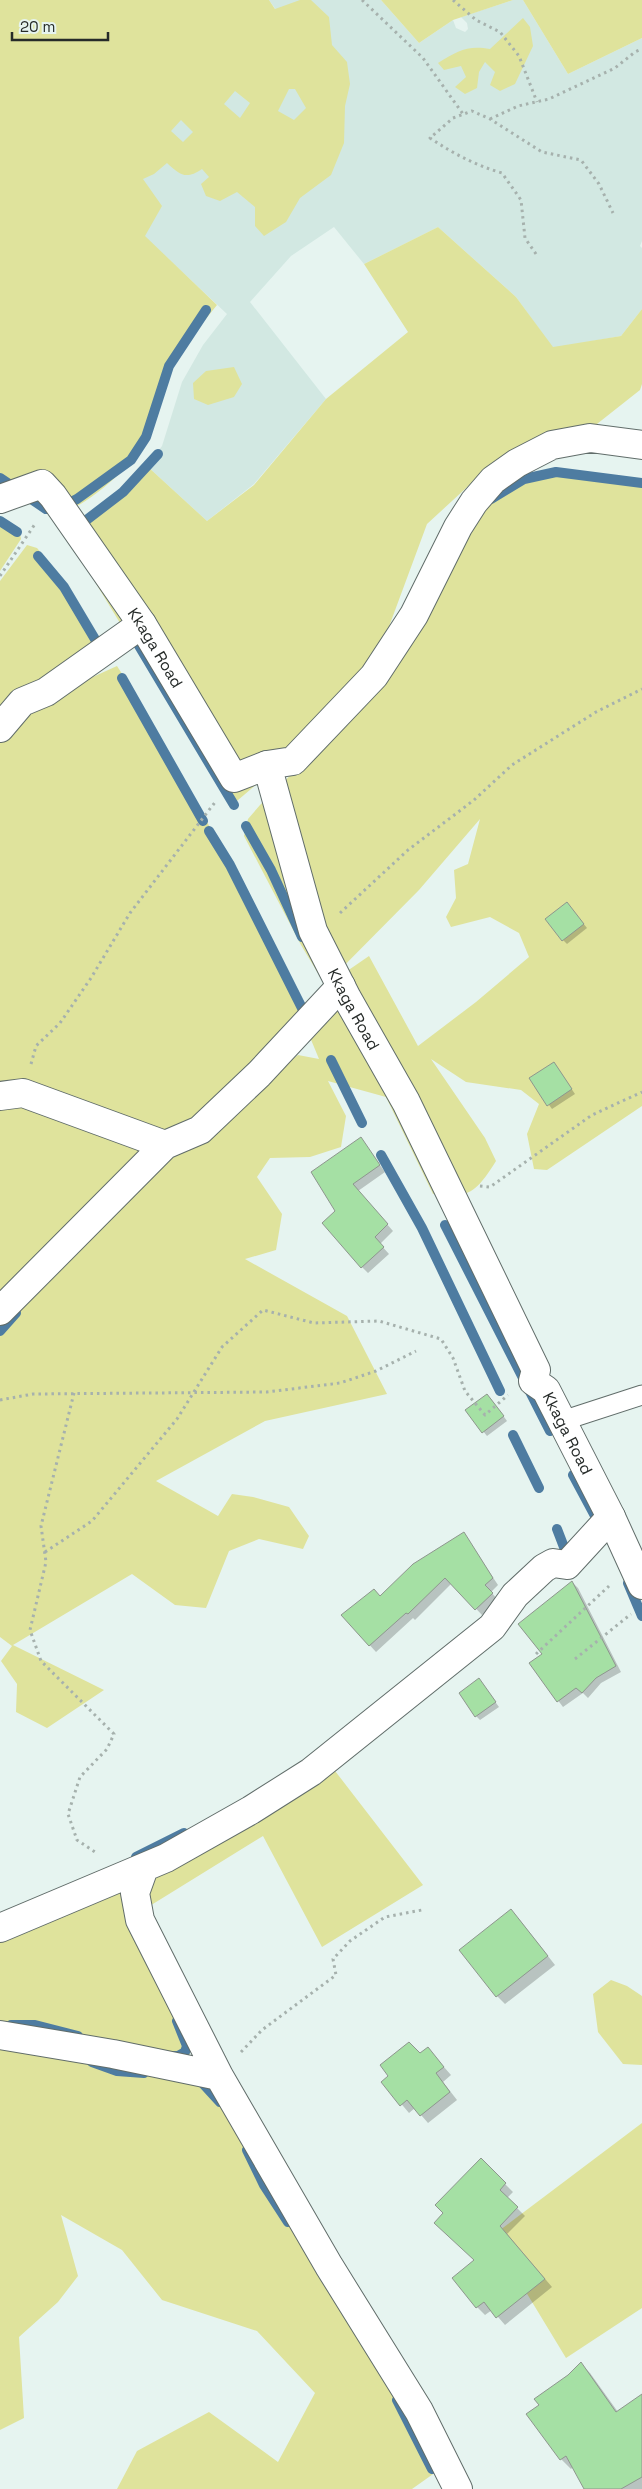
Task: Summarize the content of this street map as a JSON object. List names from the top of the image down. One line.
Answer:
{"streets":{"street":["Kkaga Road"]},"scale_bar":"20 m"}
